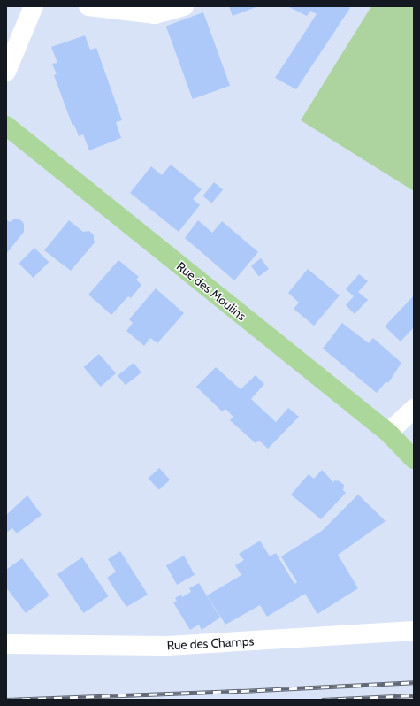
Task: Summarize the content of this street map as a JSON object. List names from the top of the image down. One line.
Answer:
{"streets":{"main road":["Rue des Moulins"],"street":["Rue des Champs"]}}
